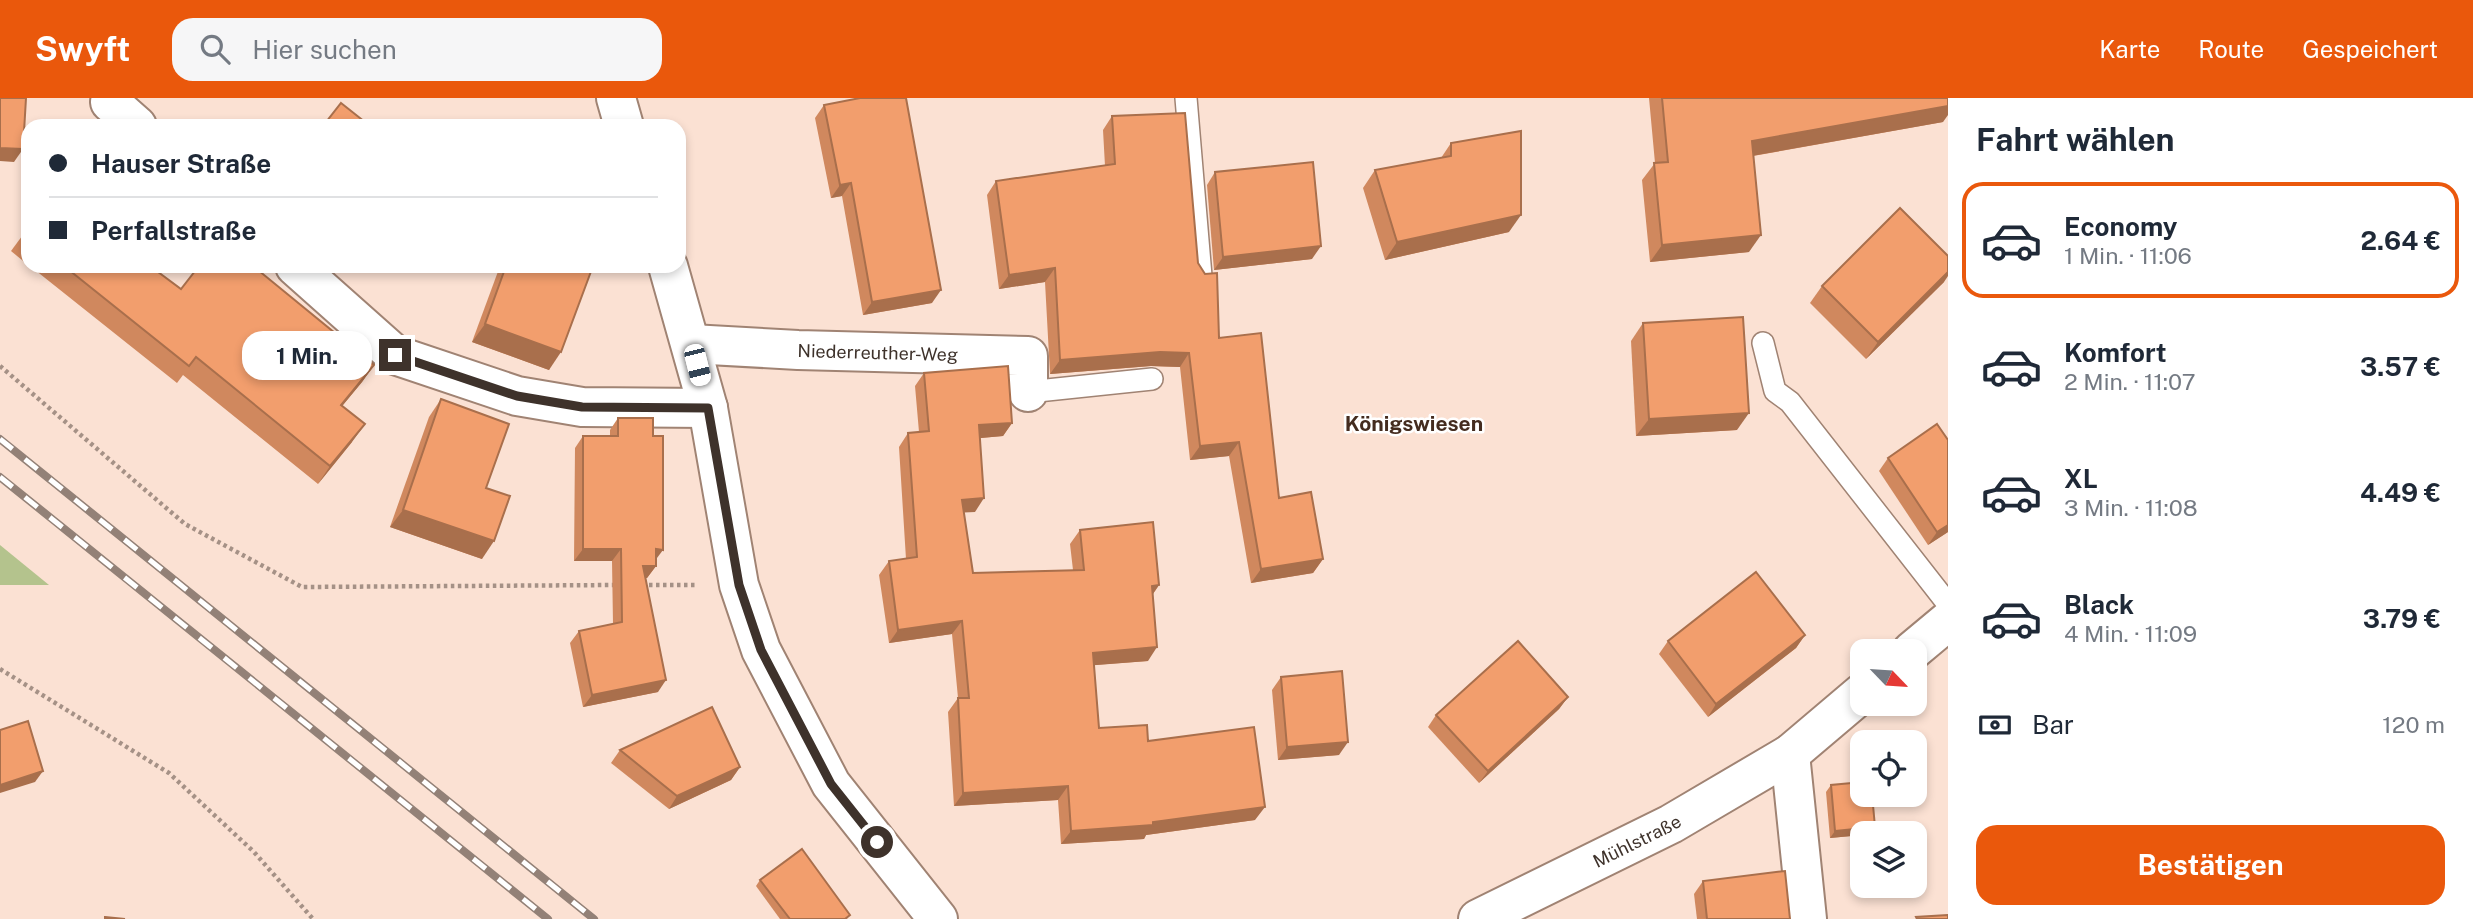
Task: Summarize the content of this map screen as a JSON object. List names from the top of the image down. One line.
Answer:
{"streets":{"street":["Niederreuther-Weg","Mühlstraße"]},"districts":["Königswiesen"],"north":"bottom right","page":{"header":"Swyft","search":"Hier suchen","nav":["Karte","Route","Gespeichert"],"heading":"Fahrt wählen","banner":["Hauser Straße","Perfallstraße"],"list":[{"name":"Economy","note":"1 Min. · 11:06","value":"2.64 €"},{"name":"Komfort","note":"2 Min. · 11:07","value":"3.57 €"},{"name":"XL","note":"3 Min. · 11:08","value":"4.49 €"},{"name":"Black","note":"4 Min. · 11:09","value":"3.79 €"}],"bubble":"1 Min.","pay":["Bar","120 m"],"buttons":"Bestätigen"}}
